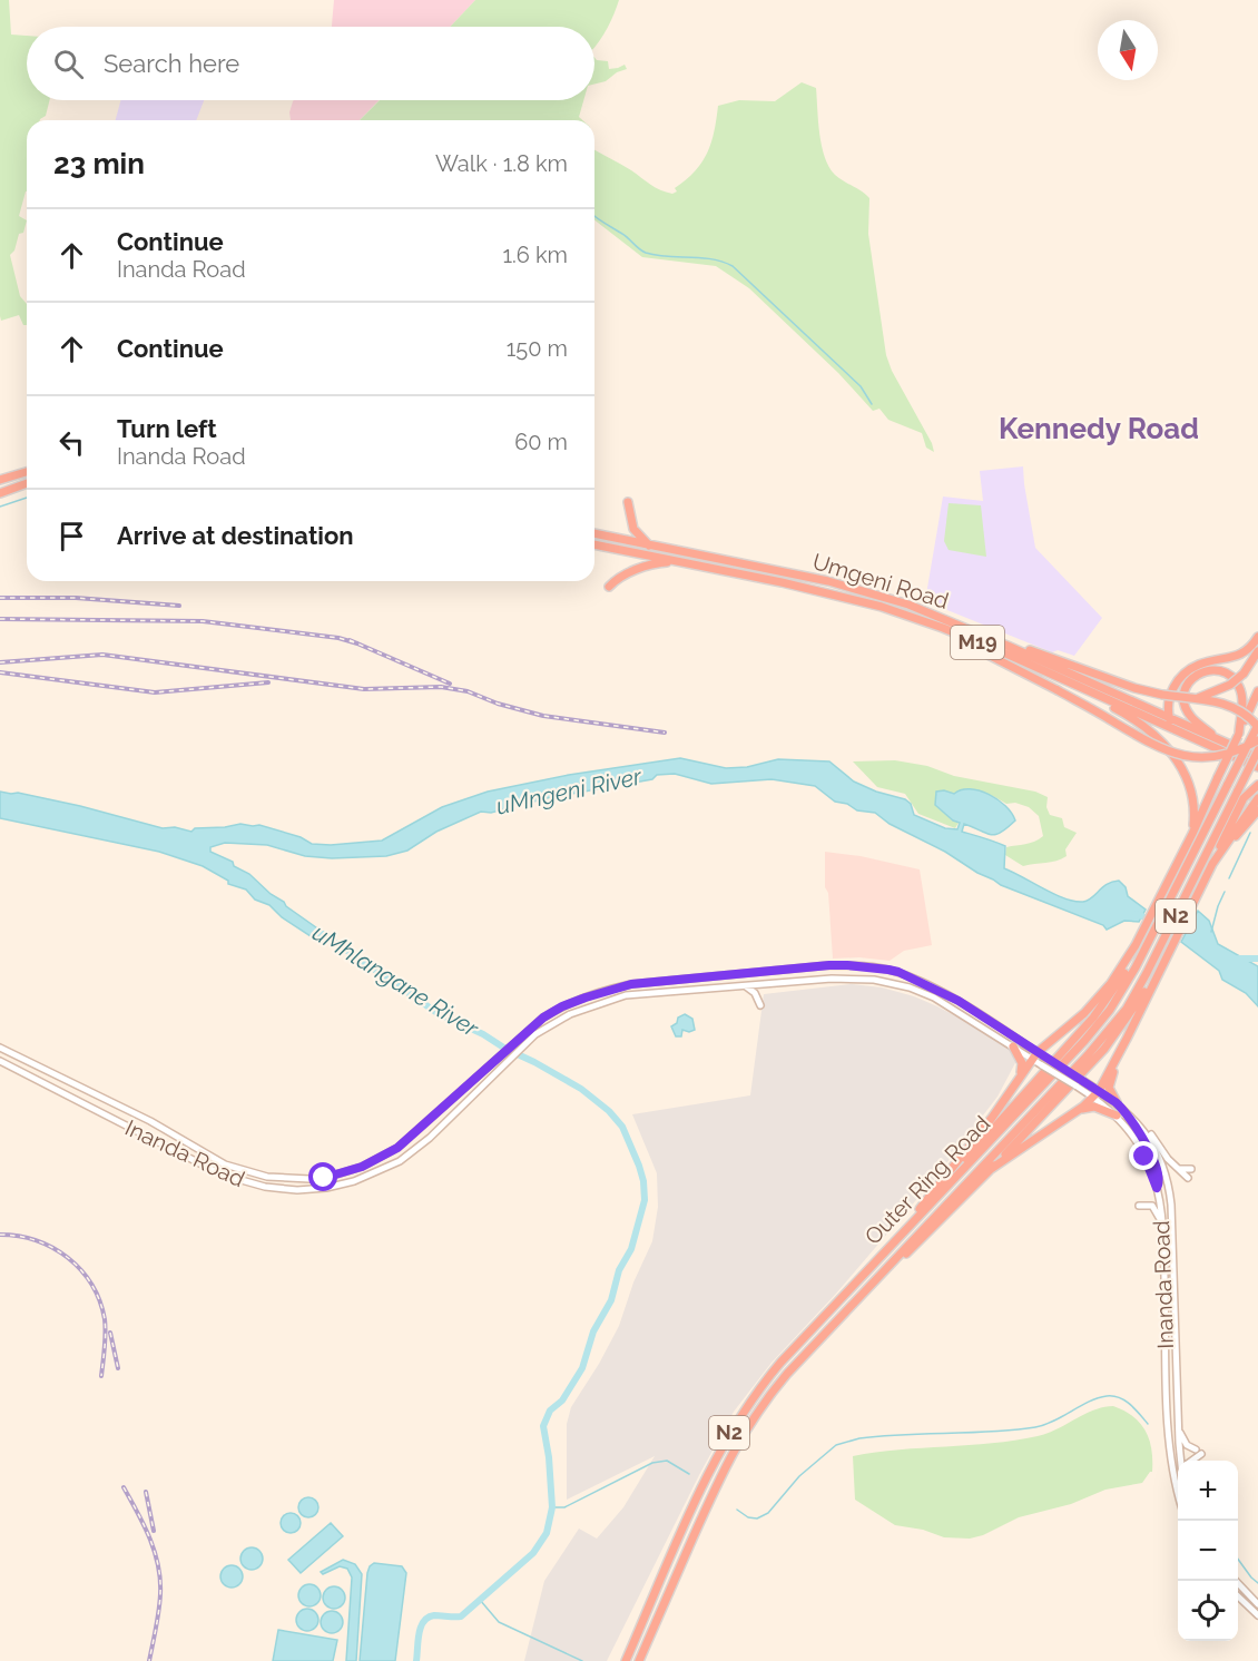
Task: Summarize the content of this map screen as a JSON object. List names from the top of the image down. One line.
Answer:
{"streets":{"highway":["Umgeni Road","M19","N2","Outer Ring Road"],"main road":["Inanda Road"]},"districts":["Kennedy Road"],"water":["uMngeni River","uMhlangane River"],"north":"bottom","page":{"search":"Search here","heading":["23 min","Walk · 1.8 km"],"list":[["Continue","Inanda Road","1.6 km"],["Continue","150 m"],["Turn left","Inanda Road","60 m"],"Arrive at destination"],"map_buttons":["+","−"]}}
